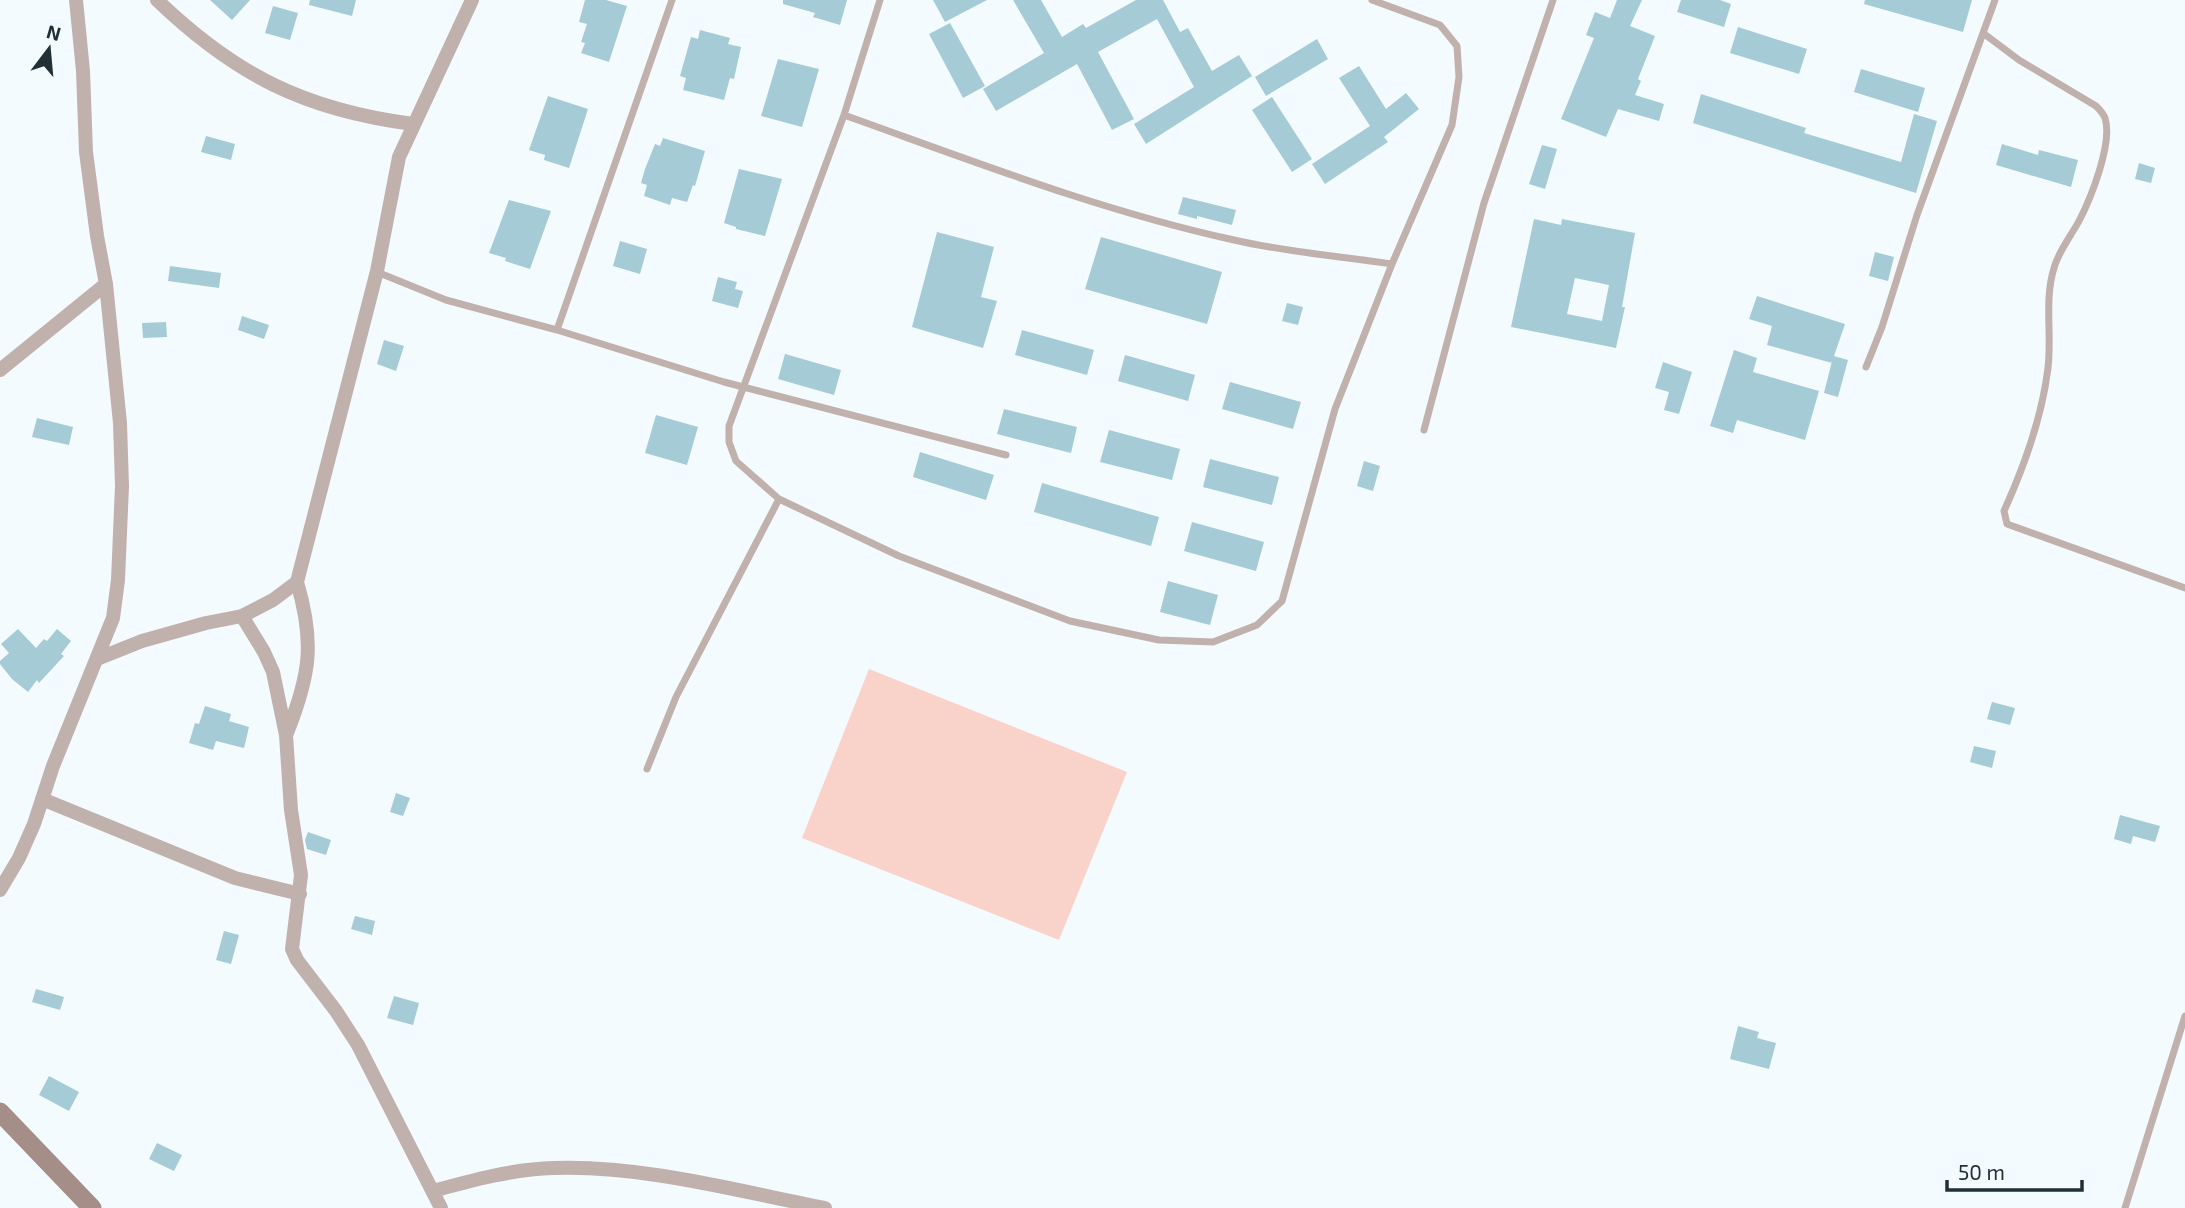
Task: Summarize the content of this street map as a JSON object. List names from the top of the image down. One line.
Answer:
{"scale_bar":"50 m","north":"top"}
